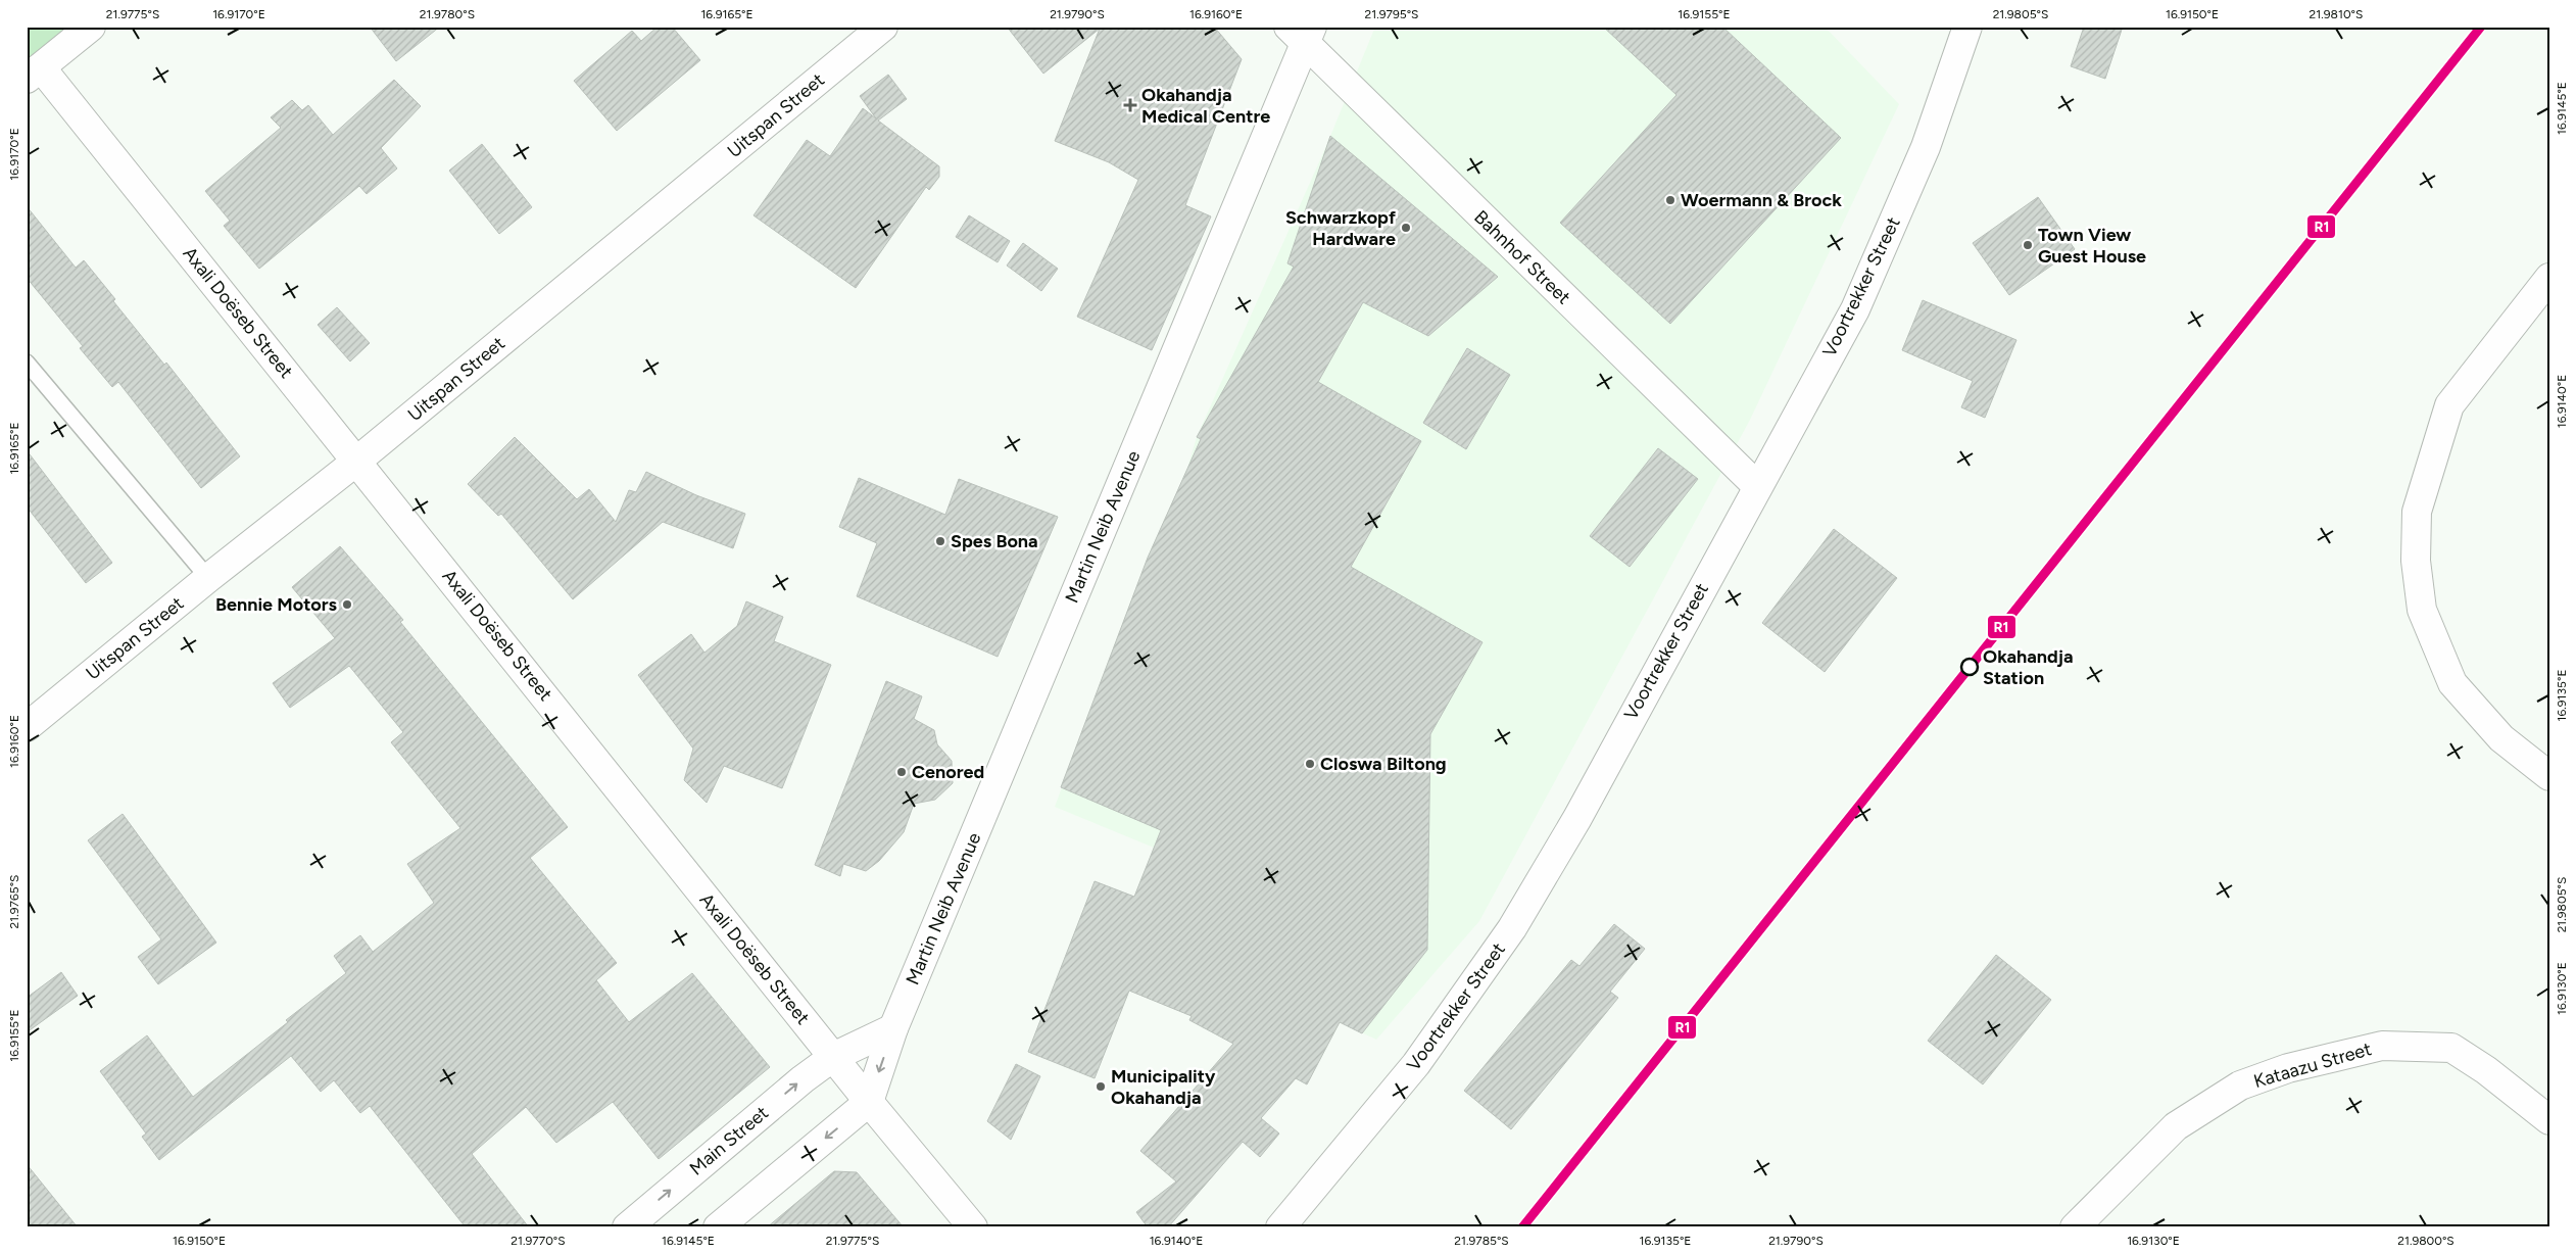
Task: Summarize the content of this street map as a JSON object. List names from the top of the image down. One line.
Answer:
{"streets":{"street":["Uitspan Street","Bahnhof Street","Voortrekker Street","Axali Doëseb Street","Martin Neib Avenue","Kataazu Street","Main Street"]},"crossings":[["Uitspan Street","Axali Doëseb Street"],["Bahnhof Street","Voortrekker Street"],["Bahnhof Street","Martin Neib Avenue"],["Axali Doëseb Street","Martin Neib Avenue"],["Axali Doëseb Street","Main Street"]],"places":{"health":["Okahandja Medical Centre"],"other":["Woermann & Brock","Schwarzkopf Hardware","Town View Guest House","Spes Bona","Bennie Motors","Okahandja Station","Closwa Biltong","Cenored","Municipality Okahandja"]},"lines":["transit line R1"],"coordinates":["21.9775°S","16.9170°E","21.9780°S","16.9165°E","21.9790°S","16.9160°E","21.9795°S","16.9155°E","21.9805°S","16.9150°E","21.9810°S","16.9145°E","16.9140°E","16.9135°E","21.9765°S","16.9130°E","21.9770°S","21.9785°S","21.9800°S"]}
